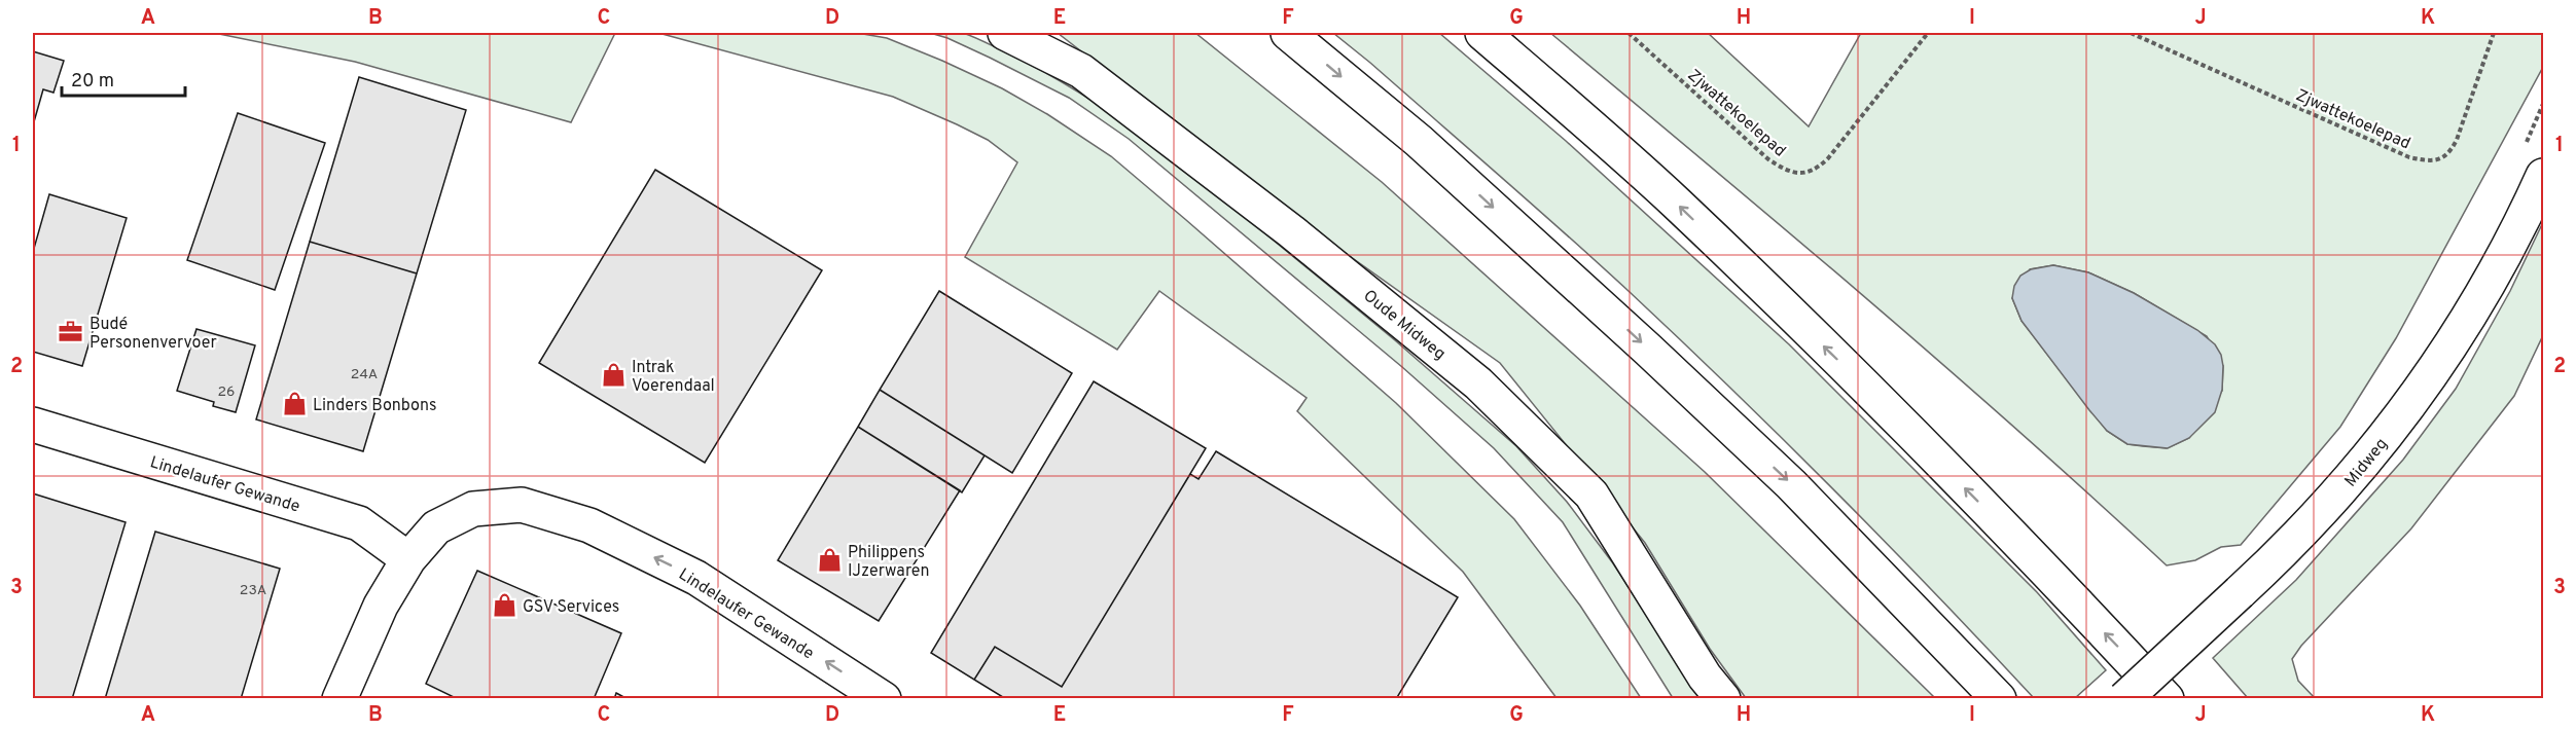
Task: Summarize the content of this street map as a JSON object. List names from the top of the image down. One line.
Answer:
{"streets":{"main road":["Oude Midweg","Midweg","Lindelaufer Gewande"],"path":["Zjwattekoelepad"]},"one_way":["Lindelaufer Gewande"],"places":{"office":["Budé Personenvervoer"],"shop":["Intrak Voerendaal","Linders Bonbons","Philippens IJzerwaren","GSV Services"]},"house_numbers":["24A","26","23A"],"scale_bar":"20 m","grid":{"columns":["A","B","C","D","E","F","G","H","I","J","K"],"rows":["1","2","3"]}}
